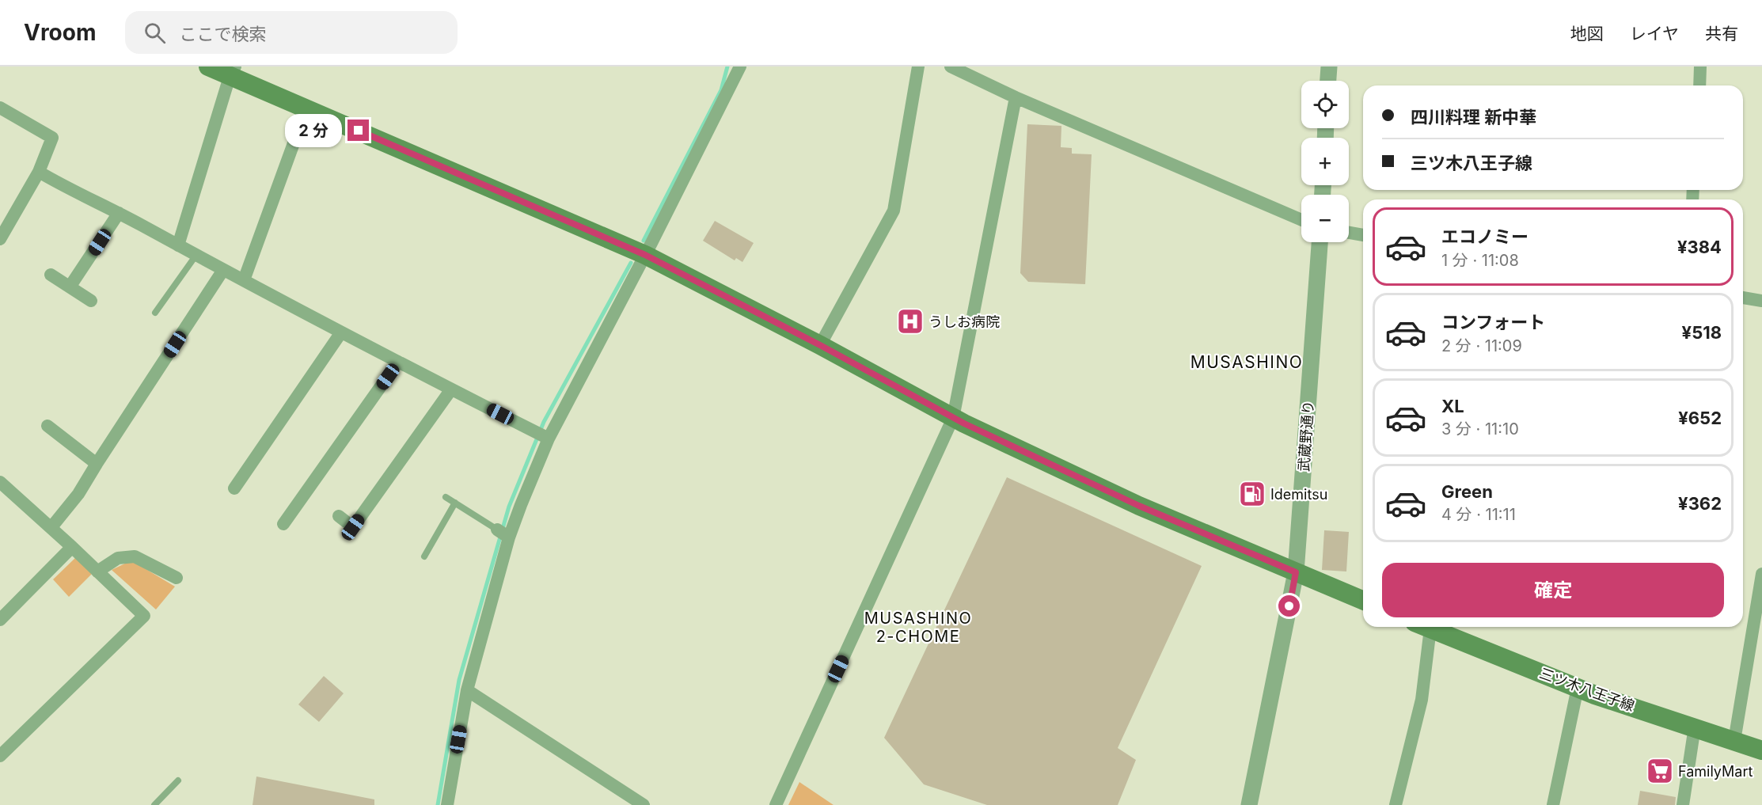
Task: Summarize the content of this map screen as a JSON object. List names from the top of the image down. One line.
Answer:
{"streets":{"main road":["三ツ木八王子線"],"street":["武蔵野通り"]},"districts":["MUSASHINO","MUSASHINO 2-CHOME"],"places":{"hospital":["うしお病院"],"fuel station":["Idemitsu"],"supermarket":["FamilyMart"]},"page":{"header":"Vroom","search":"ここで検索","nav":["地図","レイヤ","共有"],"map_buttons":["+","−"],"banner":["四川料理 新中華","三ツ木八王子線"],"bubble":"2 分","list":[{"name":"エコノミー","note":"1 分 · 11:08","value":"¥384"},{"name":"コンフォート","note":"2 分 · 11:09","value":"¥518"},{"name":"XL","note":"3 分 · 11:10","value":"¥652"},{"name":"Green","note":"4 分 · 11:11","value":"¥362"}],"buttons":"確定"}}
